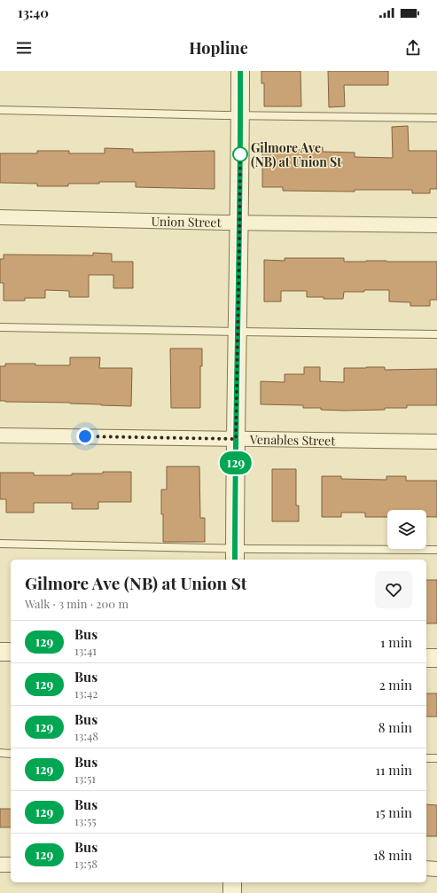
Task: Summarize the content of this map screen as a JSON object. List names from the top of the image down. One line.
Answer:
{"streets":{"street":["Union Street","Venables Street"]},"places":["Gilmore Ave (NB) at Union St"],"lines":["bus line 129"],"page":{"status":"13:40","header":"Hopline","on_map":"129","heading":["Gilmore Ave (NB) at Union St","Walk · 3 min · 200 m"],"list":[{"mark":"129","name":"Bus","note":"13:41","value":"1 min"},{"mark":"129","name":"Bus","note":"13:42","value":"2 min"},{"mark":"129","name":"Bus","note":"13:48","value":"8 min"},{"mark":"129","name":"Bus","note":"13:51","value":"11 min"},{"mark":"129","name":"Bus","note":"13:55","value":"15 min"},{"mark":"129","name":"Bus","note":"13:58","value":"18 min"}]}}
